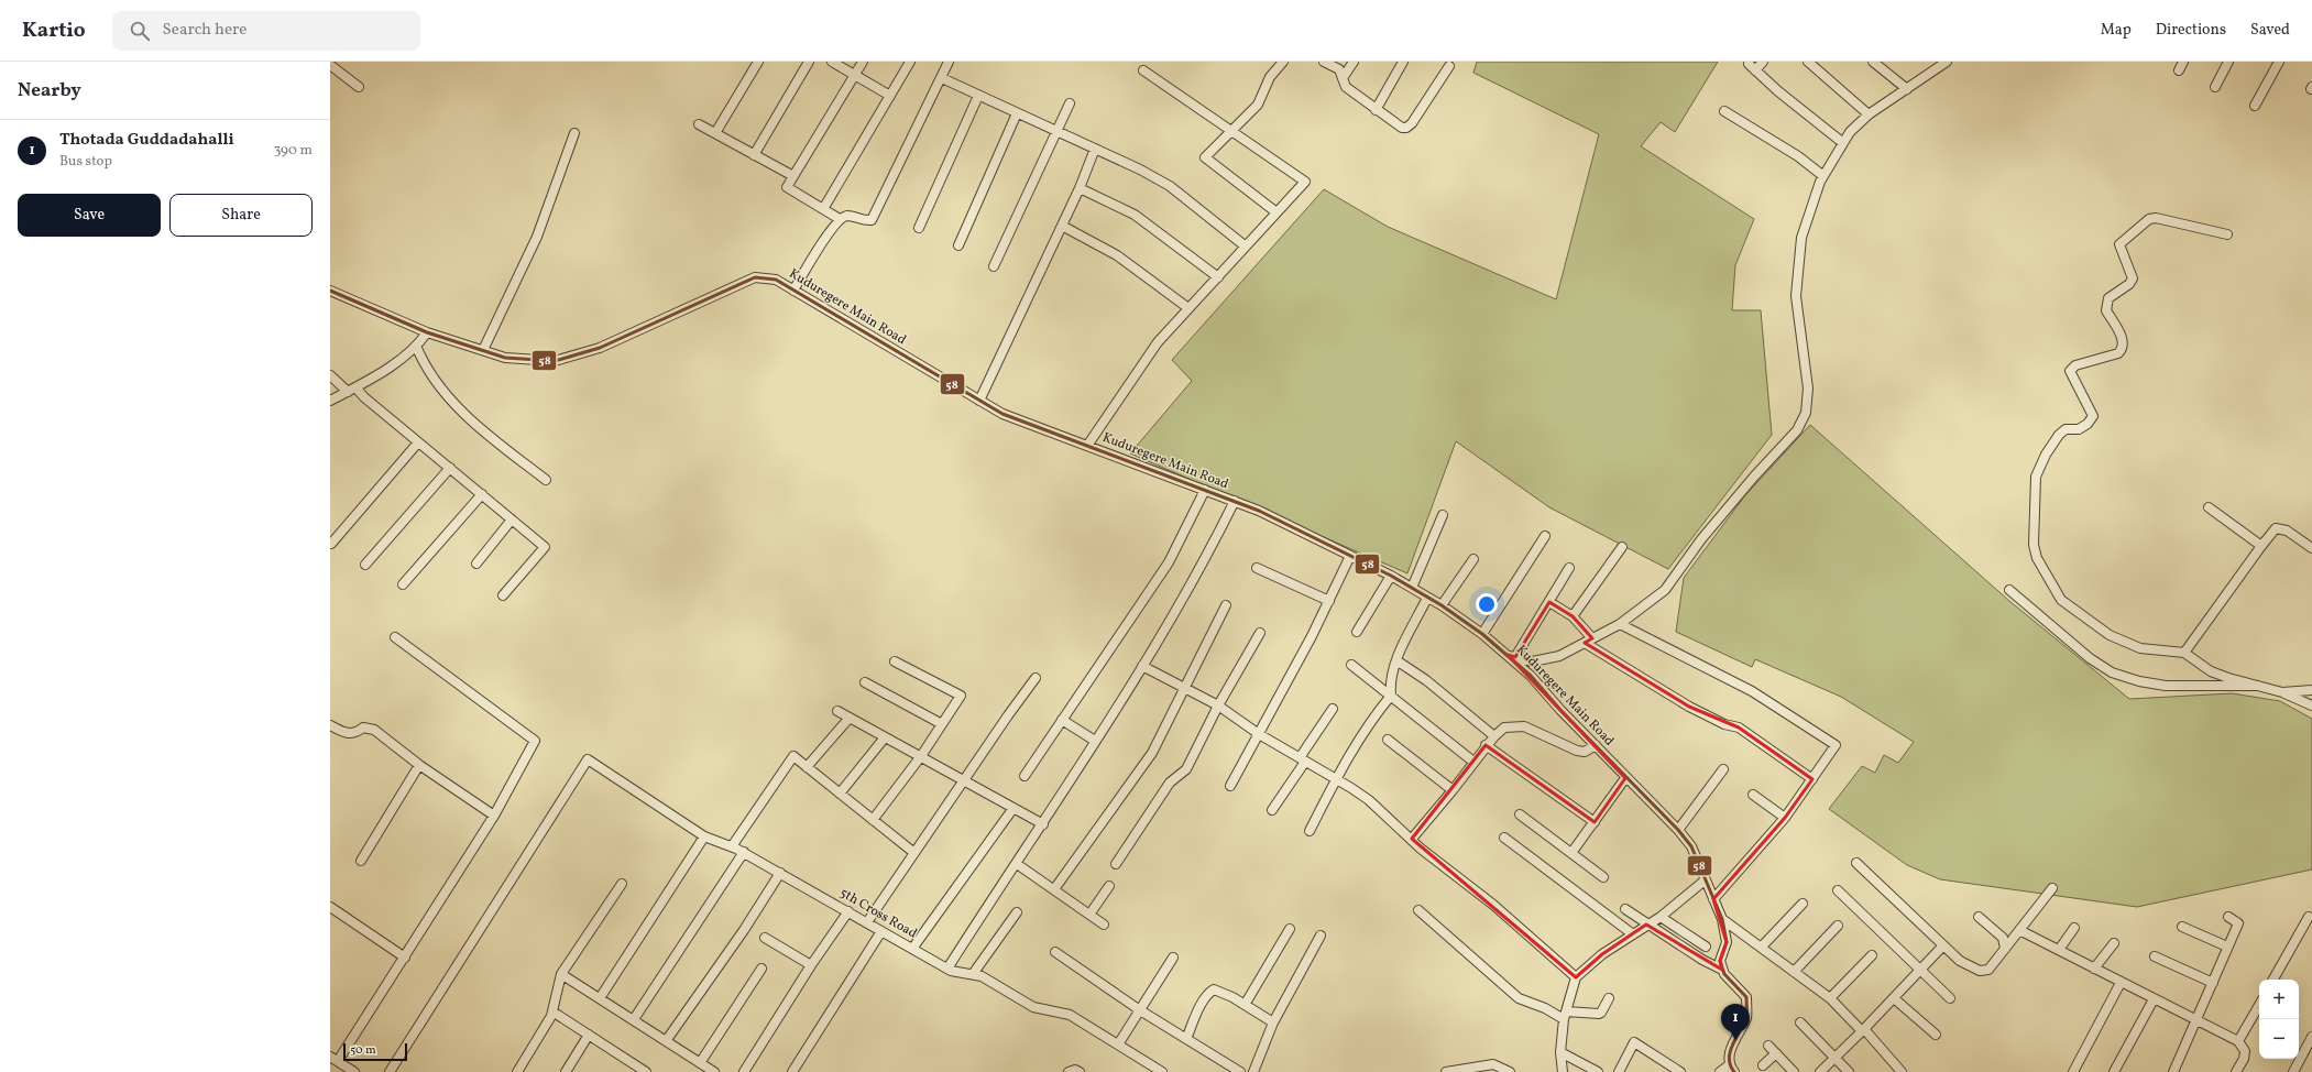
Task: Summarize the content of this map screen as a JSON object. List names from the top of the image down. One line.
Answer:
{"streets":{"street":["Kuduregere Main Road","5th Cross Road"]},"lines":["transit line 58"],"scale_bar":"50 m","page":{"header":"Kartio","search":"Search here","nav":["Map","Directions","Saved"],"heading":"Nearby","list":[{"mark":"1","name":"Thotada Guddadahalli","note":"Bus stop","value":"390 m"}],"buttons":["Save","Share"],"map_buttons":["+","−"],"pins":"1","scale":"50 m"}}
